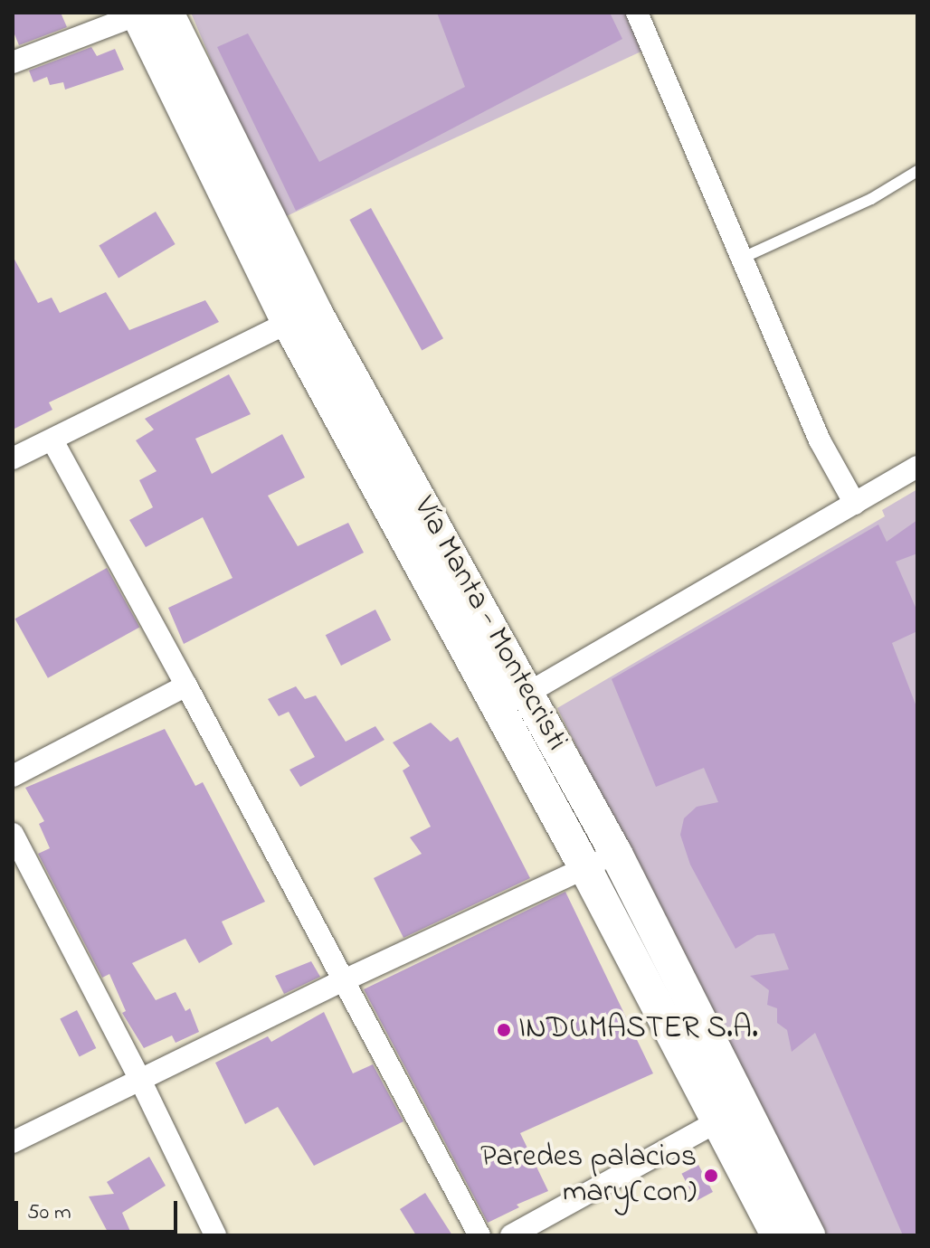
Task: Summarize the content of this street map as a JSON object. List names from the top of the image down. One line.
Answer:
{"streets":{"main road":["Vía Manta - Montecristi"]},"places":["INDUMASTER S.A.","Paredes palacios mary(con)"],"scale_bar":"50 m"}
